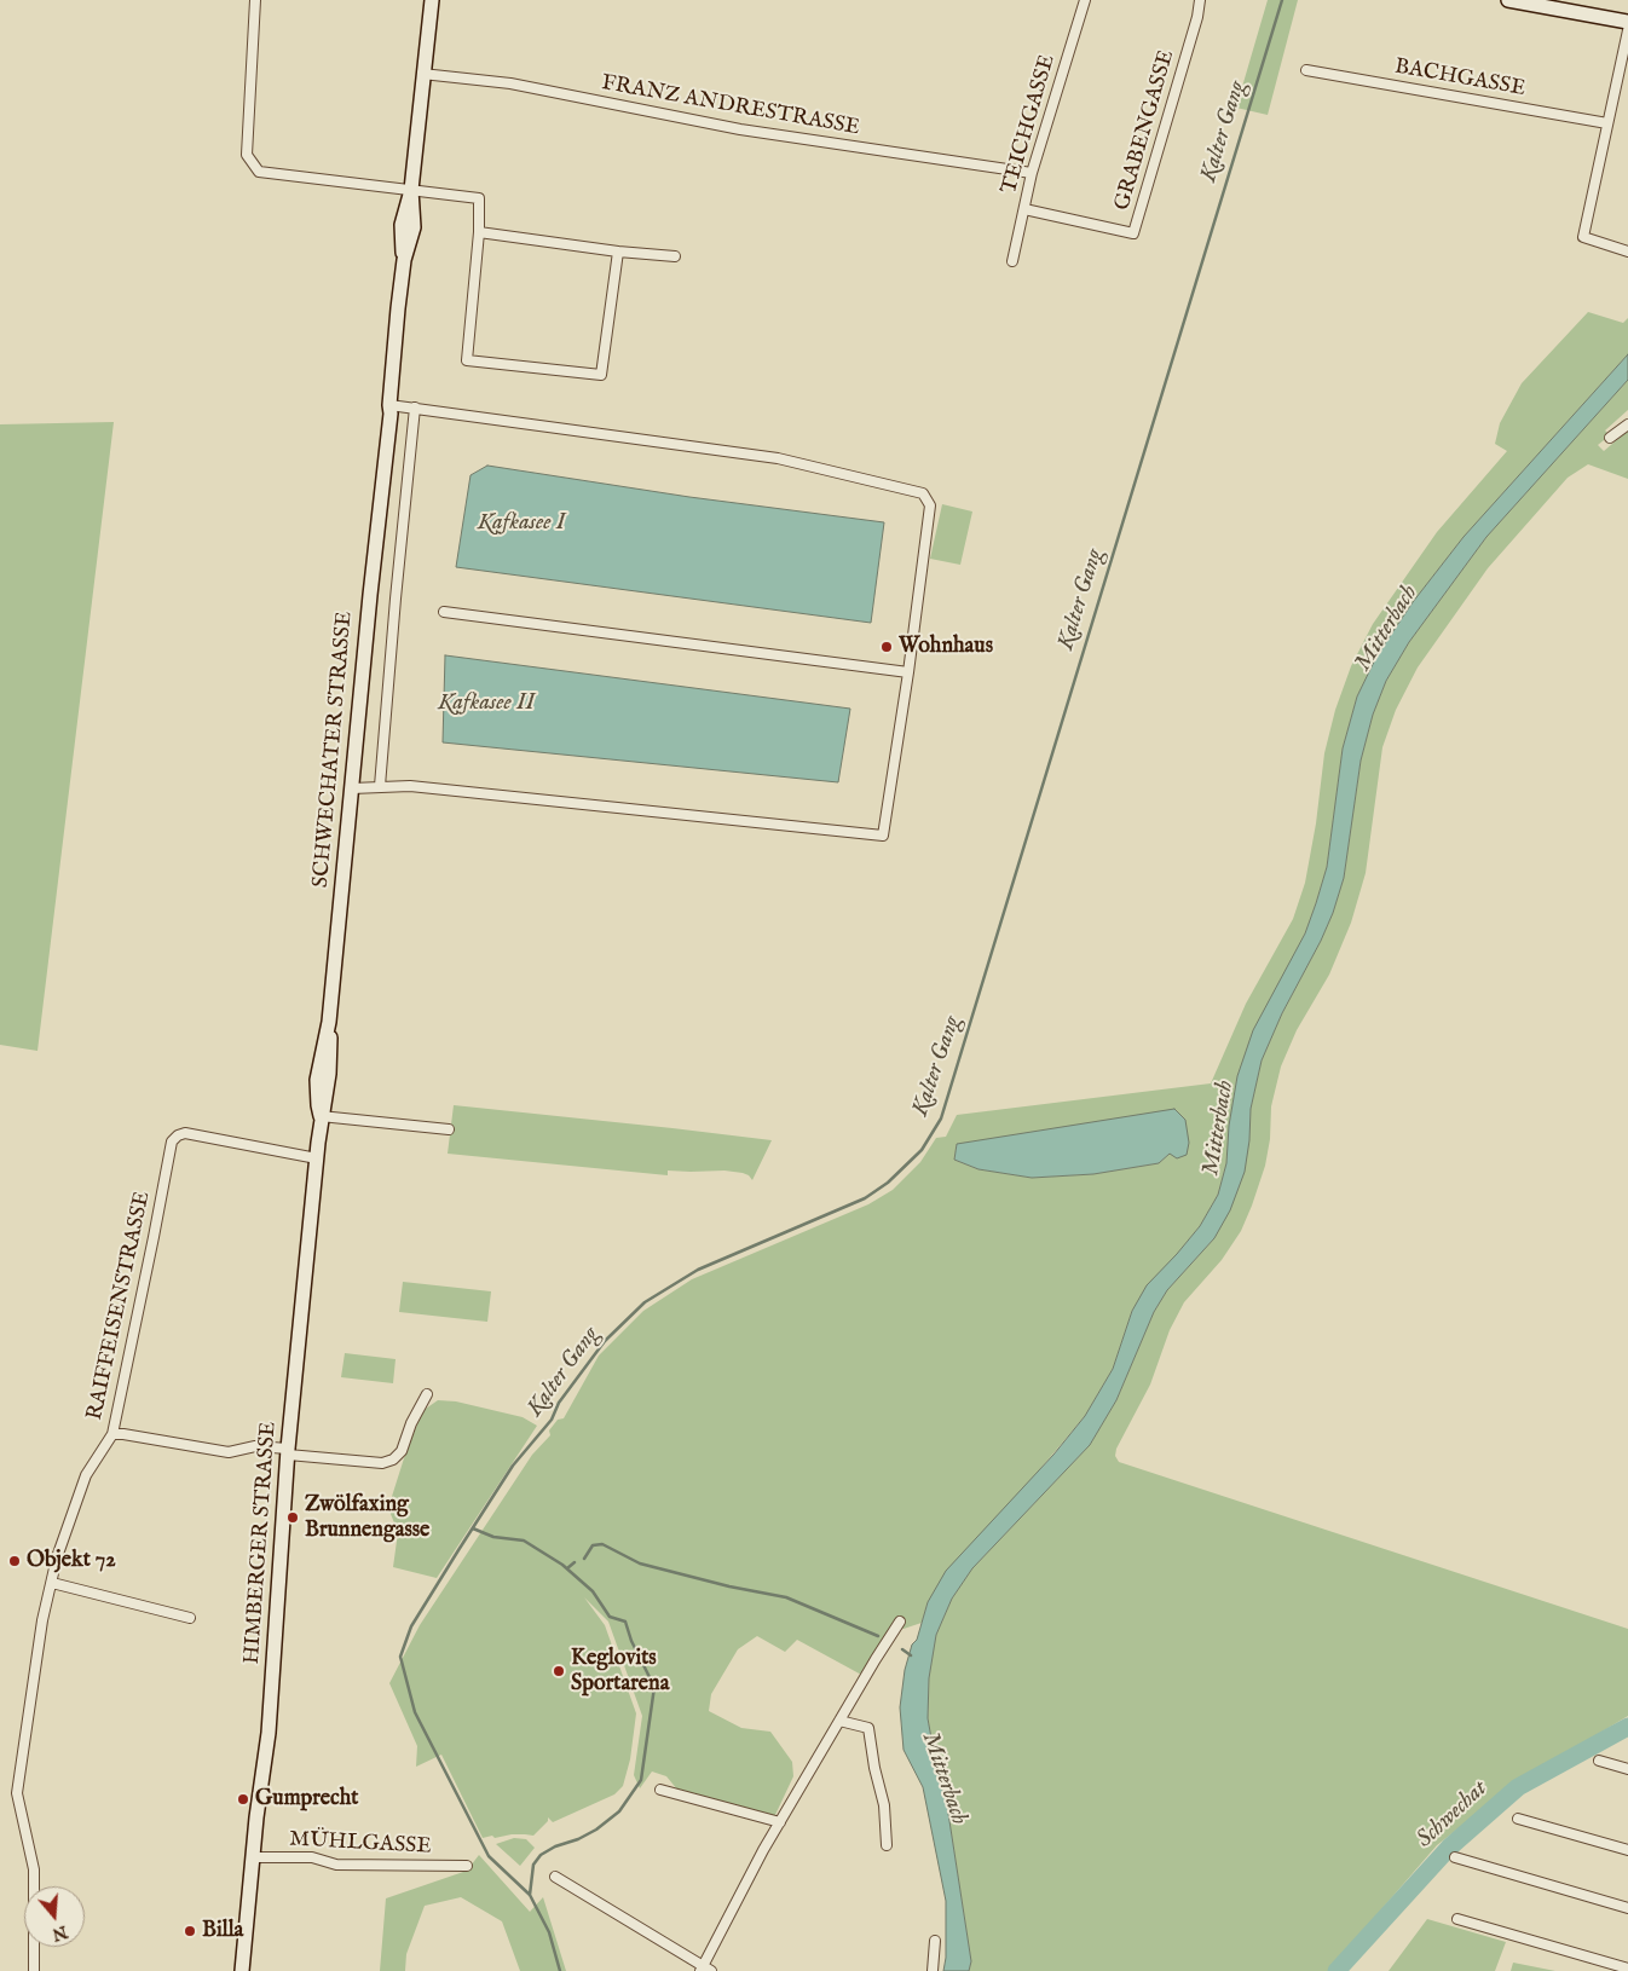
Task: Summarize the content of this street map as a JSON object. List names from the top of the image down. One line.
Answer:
{"streets":{"main road":["SCHWECHATER STRASSE","HIMBERGER STRASSE"],"street":["BACHGASSE","FRANZ ANDRESTRASSE","TEICHGASSE","GRABENGASSE","RAIFFEISENSTRASSE","MÜHLGASSE"]},"crossings":[["FRANZ ANDRESTRASSE","TEICHGASSE"],["FRANZ ANDRESTRASSE","SCHWECHATER STRASSE"],["TEICHGASSE","GRABENGASSE"],["SCHWECHATER STRASSE","HIMBERGER STRASSE"],["RAIFFEISENSTRASSE","HIMBERGER STRASSE"],["HIMBERGER STRASSE","MÜHLGASSE"]],"water":["Kalter Gang","Kafkasee I","Mitterbach","Kafkasee II","Schwechat"],"places":["Wohnhaus","Zwölfaxing Brunnengasse","Objekt 72","Keglovits Sportarena","Gumprecht","Billa"],"north":"bottom"}
